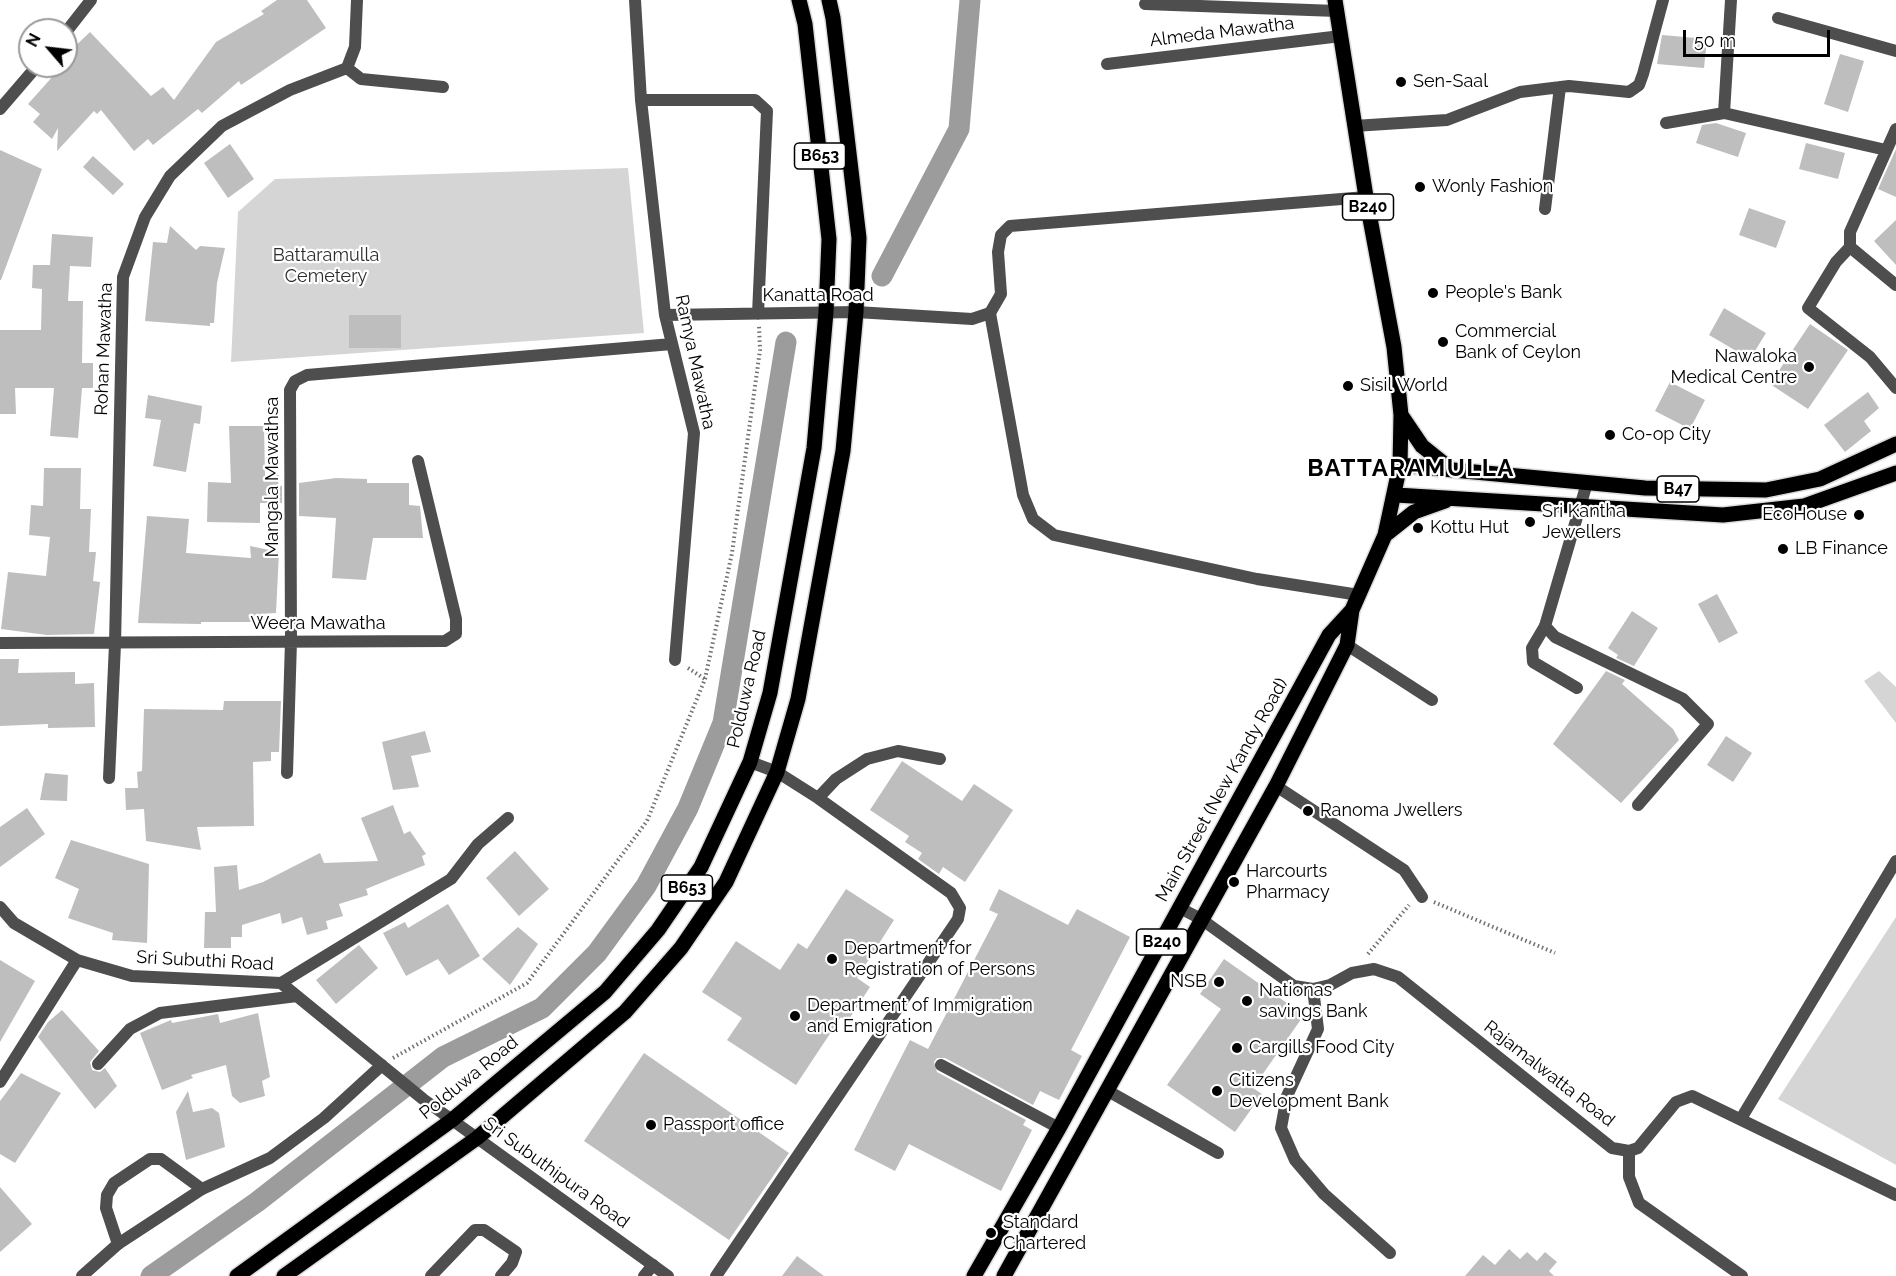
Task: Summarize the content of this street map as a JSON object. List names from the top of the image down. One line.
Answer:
{"streets":{"main road":["B653","B240","B47","Polduwa Road","Main Street (New Kandy Road)"],"street":["Almeda Mawatha","Kanatta Road","Rohan Mawatha","Ramya Mawatha","Mangala Mawathsa","Weera Mawatha","Sri Subuthi Road","Rajamalwatta Road","Sri Subuthipura Road"]},"crossings":[["Almeda Mawatha","B240"],["B653","Kanatta Road"],["B653","Sri Subuthipura Road"],["B240","B47"],["B240","Main Street (New Kandy Road)"],["Kanatta Road","Ramya Mawatha"],["Kanatta Road","Polduwa Road"],["Rohan Mawatha","Weera Mawatha"],["Ramya Mawatha","Mangala Mawathsa"],["Mangala Mawathsa","Weera Mawatha"],["B47","Main Street (New Kandy Road)"],["Polduwa Road","Sri Subuthipura Road"],["Sri Subuthi Road","Sri Subuthipura Road"]],"districts":["BATTARAMULLA"],"parks":["Battaramulla Cemetery"],"places":["Sen-Saal","Wonly Fashion","People's Bank","Commercial Bank of Ceylon","Nawaloka Medical Centre","Sisil World","Co-op City","EcoHouse","Sri Kantha Jewellers","Kottu Hut","LB Finance","Ranoma Jwellers","Harcourts Pharmacy","Department for Registration of Persons","NSB","Nationas savings Bank","Department of Immigration and Emigration","Cargills Food City","Citizens Development Bank","Passport office","Standard Chartered"],"scale_bar":"50 m","north":"top left"}
